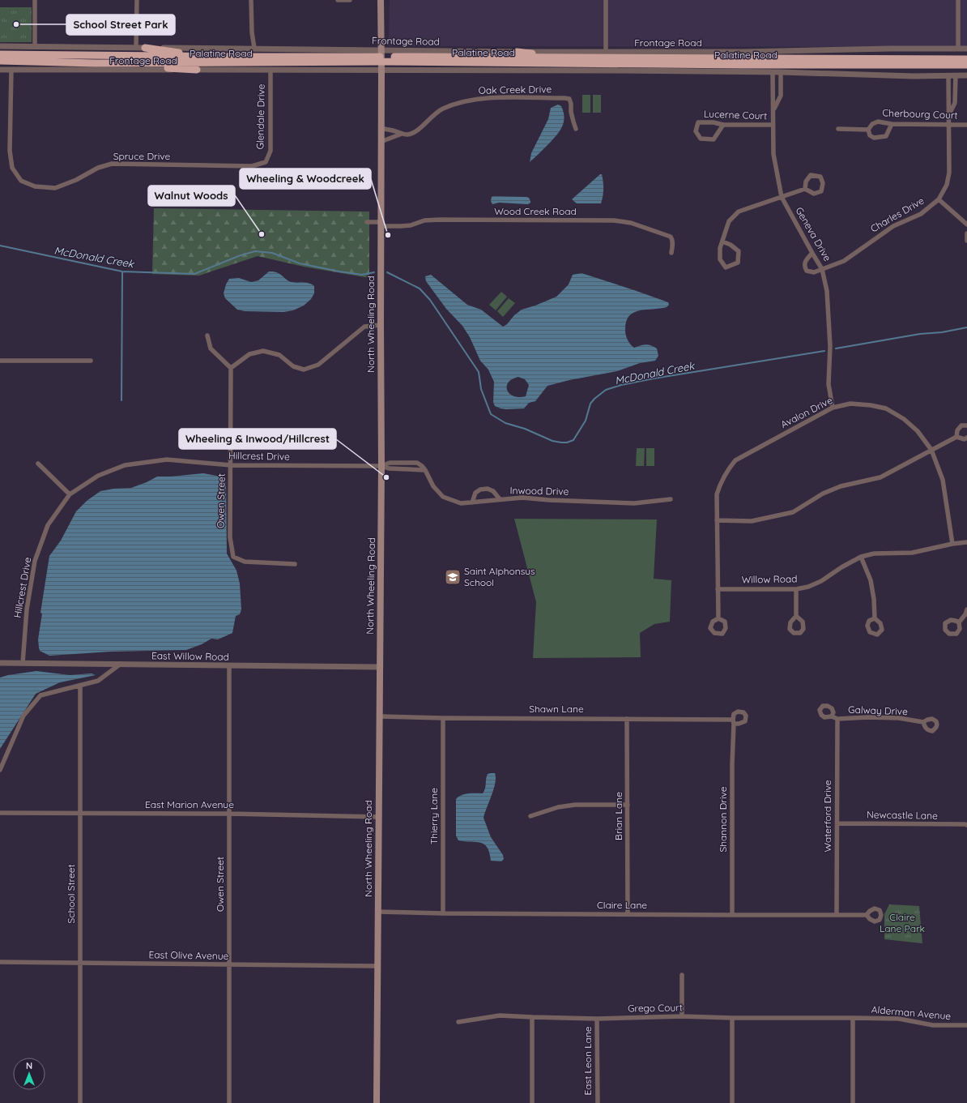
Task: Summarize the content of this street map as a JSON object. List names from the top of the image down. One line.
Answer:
{"streets":{"highway":["Palatine Road"],"main road":["North Wheeling Road"],"street":["Frontage Road","Oak Creek Drive","Cherbourg Court","Lucerne Court","Glendale Drive","Spruce Drive","Wood Creek Road","Charles Drive","Geneva Drive","Avalon Drive","Hillcrest Drive","Inwood Drive","Owen Street","Willow Road","East Willow Road","Shawn Lane","Galway Drive","East Marion Avenue","Newcastle Lane","Thierry Lane","Brian Lane","Waterford Drive","Shannon Drive","School Street","Claire Lane","East Olive Avenue","Grego Court","Alderman Avenue","East Leon Lane"]},"crossings":[["Frontage Road","Palatine Road"],["Frontage Road","Glendale Drive"],["Frontage Road","Spruce Drive"],["Frontage Road","Charles Drive"],["Frontage Road","Geneva Drive"],["Frontage Road","North Wheeling Road"],["Palatine Road","North Wheeling Road"],["Oak Creek Drive","North Wheeling Road"],["Cherbourg Court","Charles Drive"],["Lucerne Court","Geneva Drive"],["Glendale Drive","Spruce Drive"],["Wood Creek Road","North Wheeling Road"],["Charles Drive","Geneva Drive"],["Geneva Drive","Avalon Drive"],["North Wheeling Road","Hillcrest Drive"],["North Wheeling Road","Inwood Drive"],["North Wheeling Road","East Willow Road"],["North Wheeling Road","Shawn Lane"],["North Wheeling Road","East Marion Avenue"],["North Wheeling Road","Claire Lane"],["North Wheeling Road","East Olive Avenue"],["Avalon Drive","Willow Road"],["Hillcrest Drive","Inwood Drive"],["Hillcrest Drive","Owen Street"],["Hillcrest Drive","East Willow Road"],["Owen Street","East Willow Road"],["Owen Street","East Marion Avenue"],["Owen Street","East Olive Avenue"],["Shawn Lane","Thierry Lane"],["Shawn Lane","Brian Lane"],["Shawn Lane","Shannon Drive"],["Galway Drive","Waterford Drive"],["East Marion Avenue","School Street"],["Newcastle Lane","Waterford Drive"],["Thierry Lane","Claire Lane"],["Brian Lane","Claire Lane"],["Waterford Drive","Claire Lane"],["Shannon Drive","Claire Lane"],["School Street","East Olive Avenue"],["Grego Court","Alderman Avenue"],["Grego Court","East Leon Lane"]],"water":["McDonald Creek"],"parks":["Claire Lane Park"],"places":{"other":["School Street Park","Walnut Woods","Wheeling & Woodcreek","Wheeling & Inwood/Hillcrest"],"school or university":["Saint Alphonsus School"]},"north":"top"}
